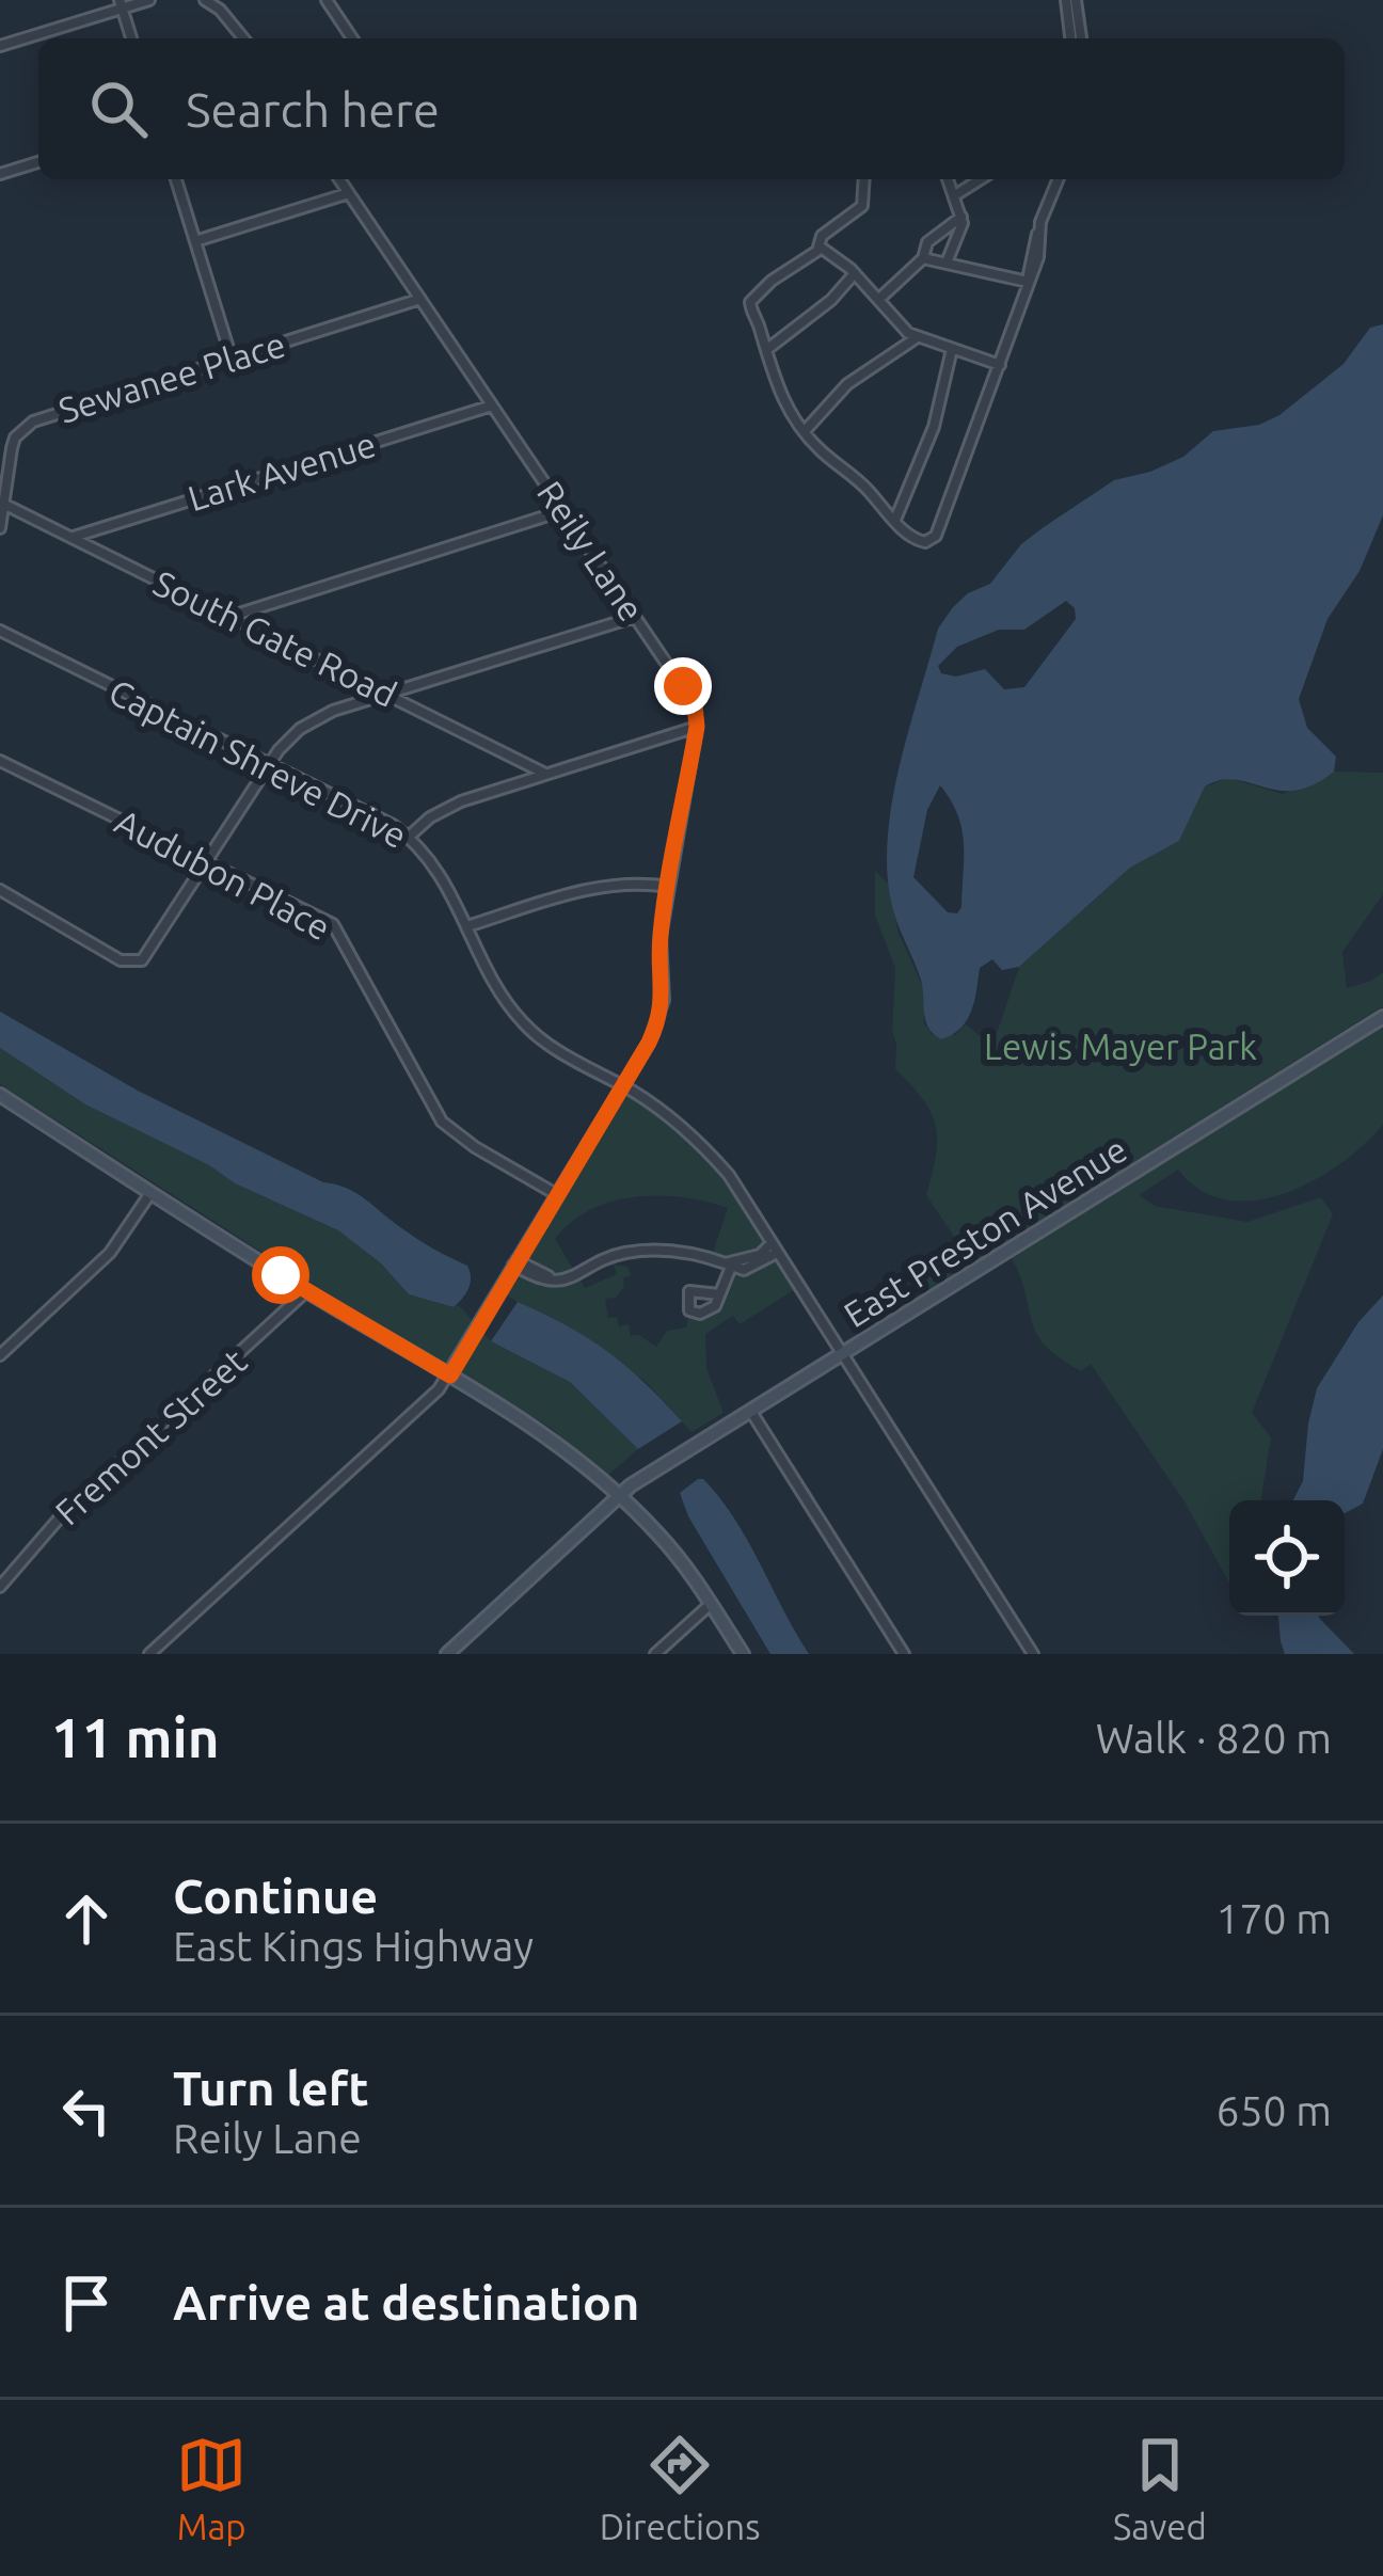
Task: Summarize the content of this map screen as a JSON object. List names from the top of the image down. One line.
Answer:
{"streets":{"street":["Sewanee Place","Lark Avenue","Reily Lane","South Gate Road","Captain Shreve Drive","Audubon Place","East Preston Avenue","Fremont Street"]},"crossings":[["Sewanee Place","Reily Lane"],["Sewanee Place","South Gate Road"],["Lark Avenue","Reily Lane"],["Lark Avenue","South Gate Road"],["Captain Shreve Drive","East Preston Avenue"]],"parks":["Lewis Mayer Park"],"page":{"search":"Search here","heading":["11 min","Walk · 820 m"],"list":[["Continue","East Kings Highway","170 m"],["Turn left","Reily Lane","650 m"],"Arrive at destination"],"nav":["Map","Directions","Saved"]}}
